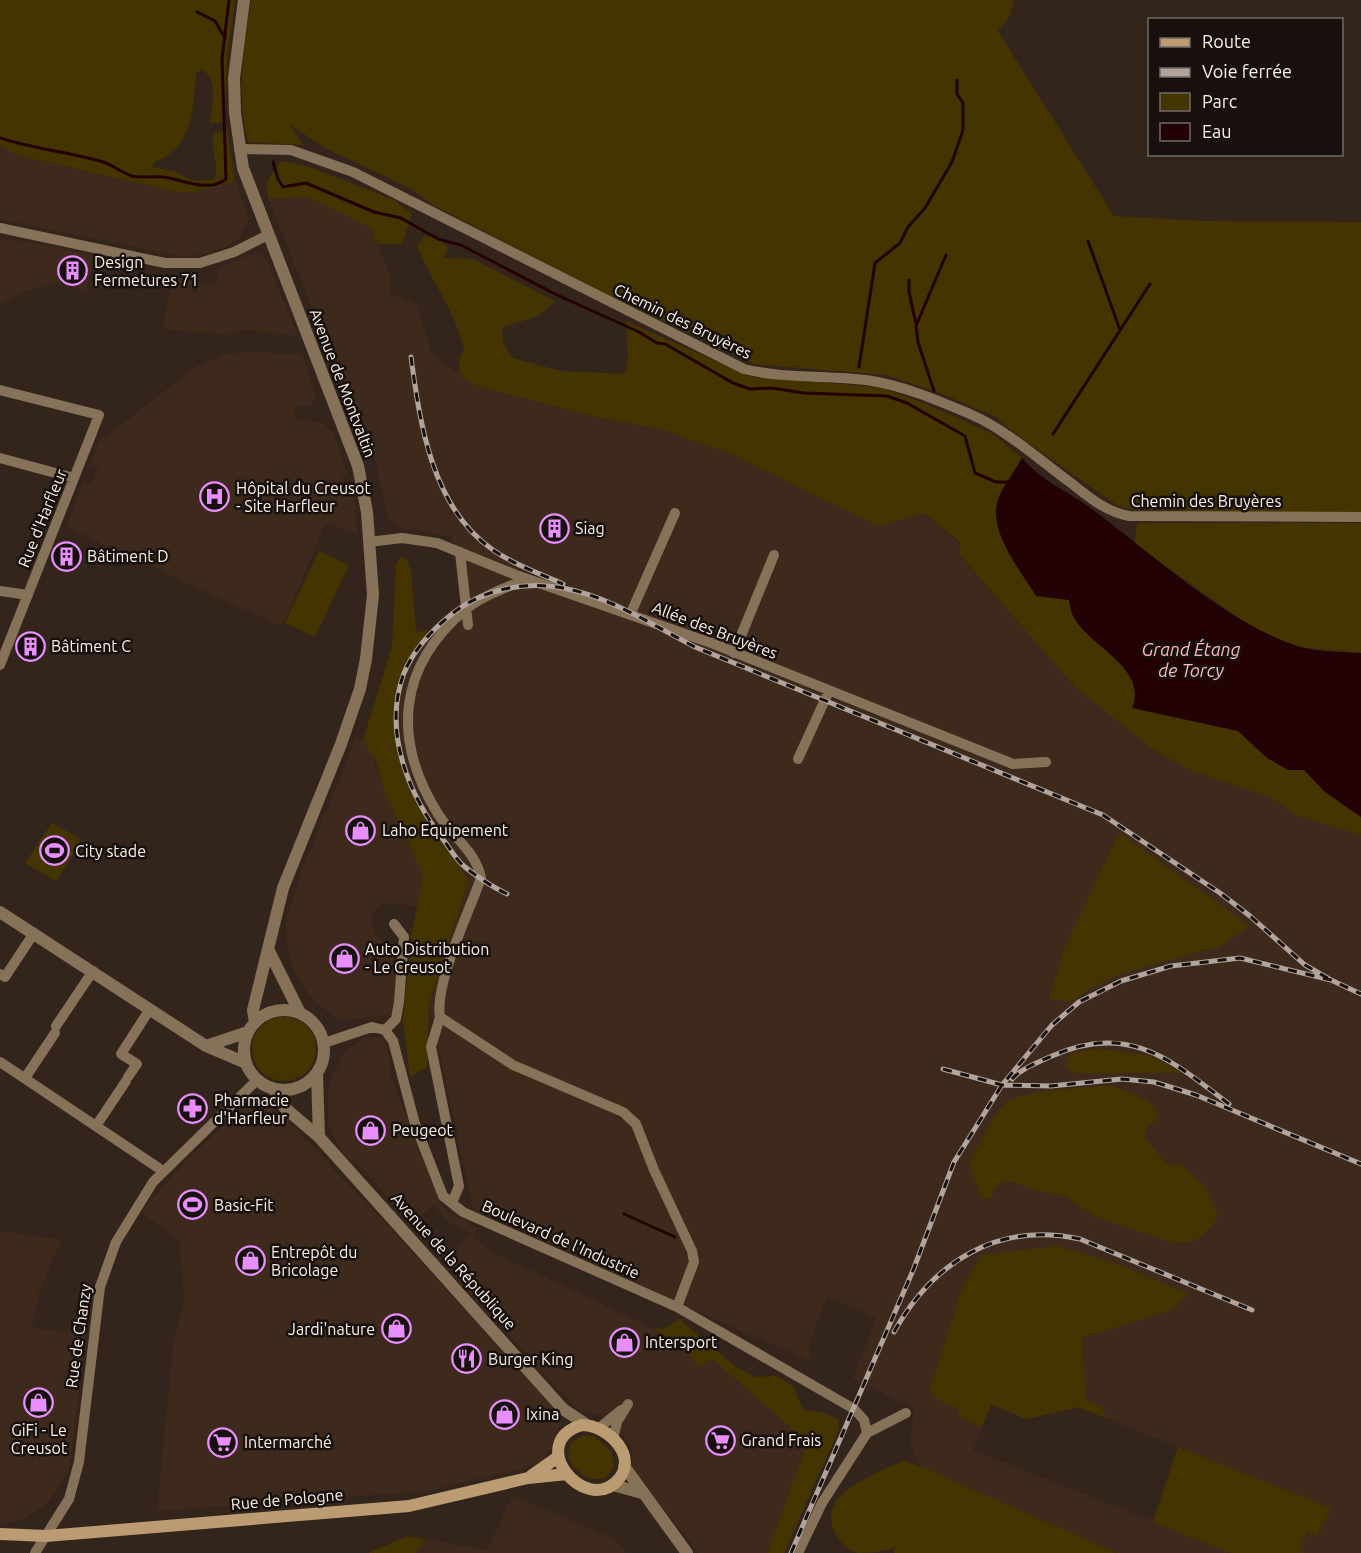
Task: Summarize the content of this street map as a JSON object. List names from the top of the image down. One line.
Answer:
{"streets":{"main road":["Rue de Pologne"],"street":["Chemin des Bruyères","Avenue de Montvaltin","Rue d'Harfleur","Allée des Bruyères","Boulevard de l'Industrie","Avenue de la République","Rue de Chanzy"]},"crossings":[["Chemin des Bruyères","Avenue de Montvaltin"],["Avenue de Montvaltin","Allée des Bruyères"],["Avenue de Montvaltin","Avenue de la République"],["Avenue de Montvaltin","Rue de Chanzy"],["Avenue de la République","Rue de Chanzy"],["Avenue de la République","Rue de Pologne"],["Rue de Chanzy","Rue de Pologne"]],"water":["Grand Étang de Torcy"],"places":{"building":["Design Fermetures 71","Siag","Bâtiment D","Bâtiment C"],"hospital":["Hôpital du Creusot - Site Harfleur"],"shop":["Laho Equipement","Auto Distribution - Le Creusot","Peugeot","Entrepôt du Bricolage","Jardi'nature","Intersport","GiFi - Le Creusot","Ixina"],"sports":["City stade","Basic-Fit"],"pharmacy":["Pharmacie d'Harfleur"],"restaurant":["Burger King"],"supermarket":["Grand Frais","Intermarché"]},"legend":["Route","Voie ferrée","Parc","Eau"]}
